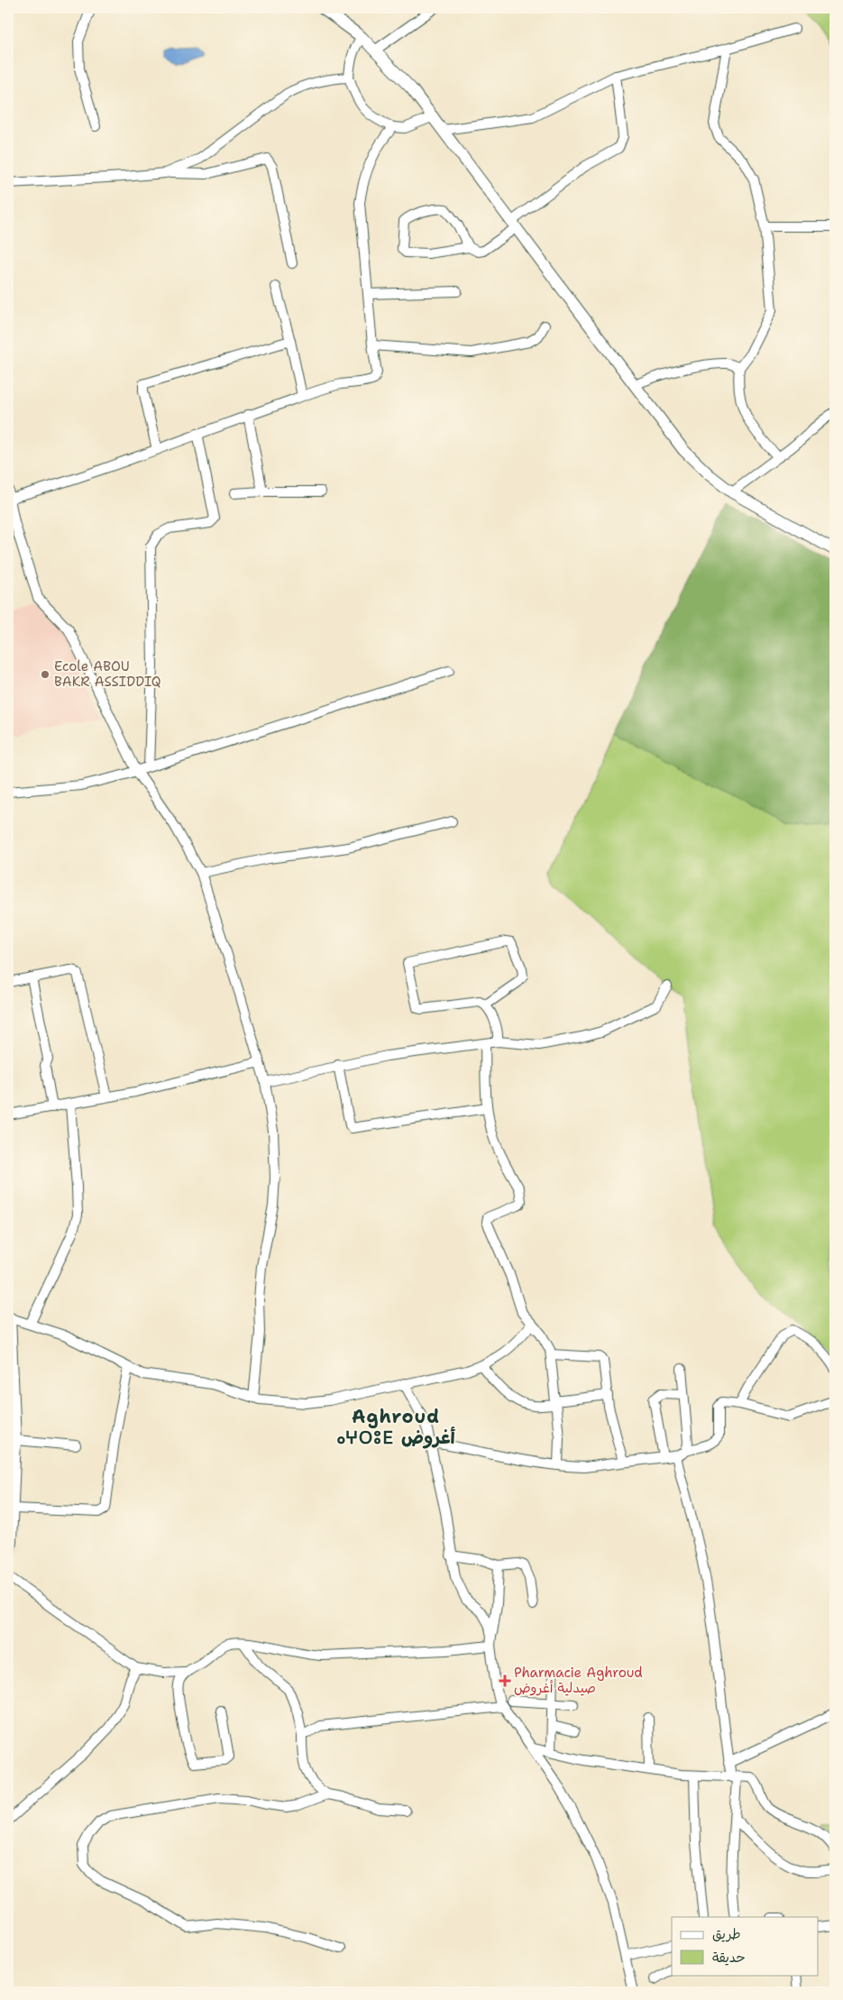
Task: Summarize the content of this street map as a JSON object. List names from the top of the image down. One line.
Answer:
{"districts":["Aghroud ⴰⵖⵔⵓⴹ أغروض"],"places":{"other":["Ecole ABOU BAKR ASSIDDIQ"],"health":["Pharmacie Aghroud صيدلية أغروض"]},"legend":["طريق","حديقة"]}
